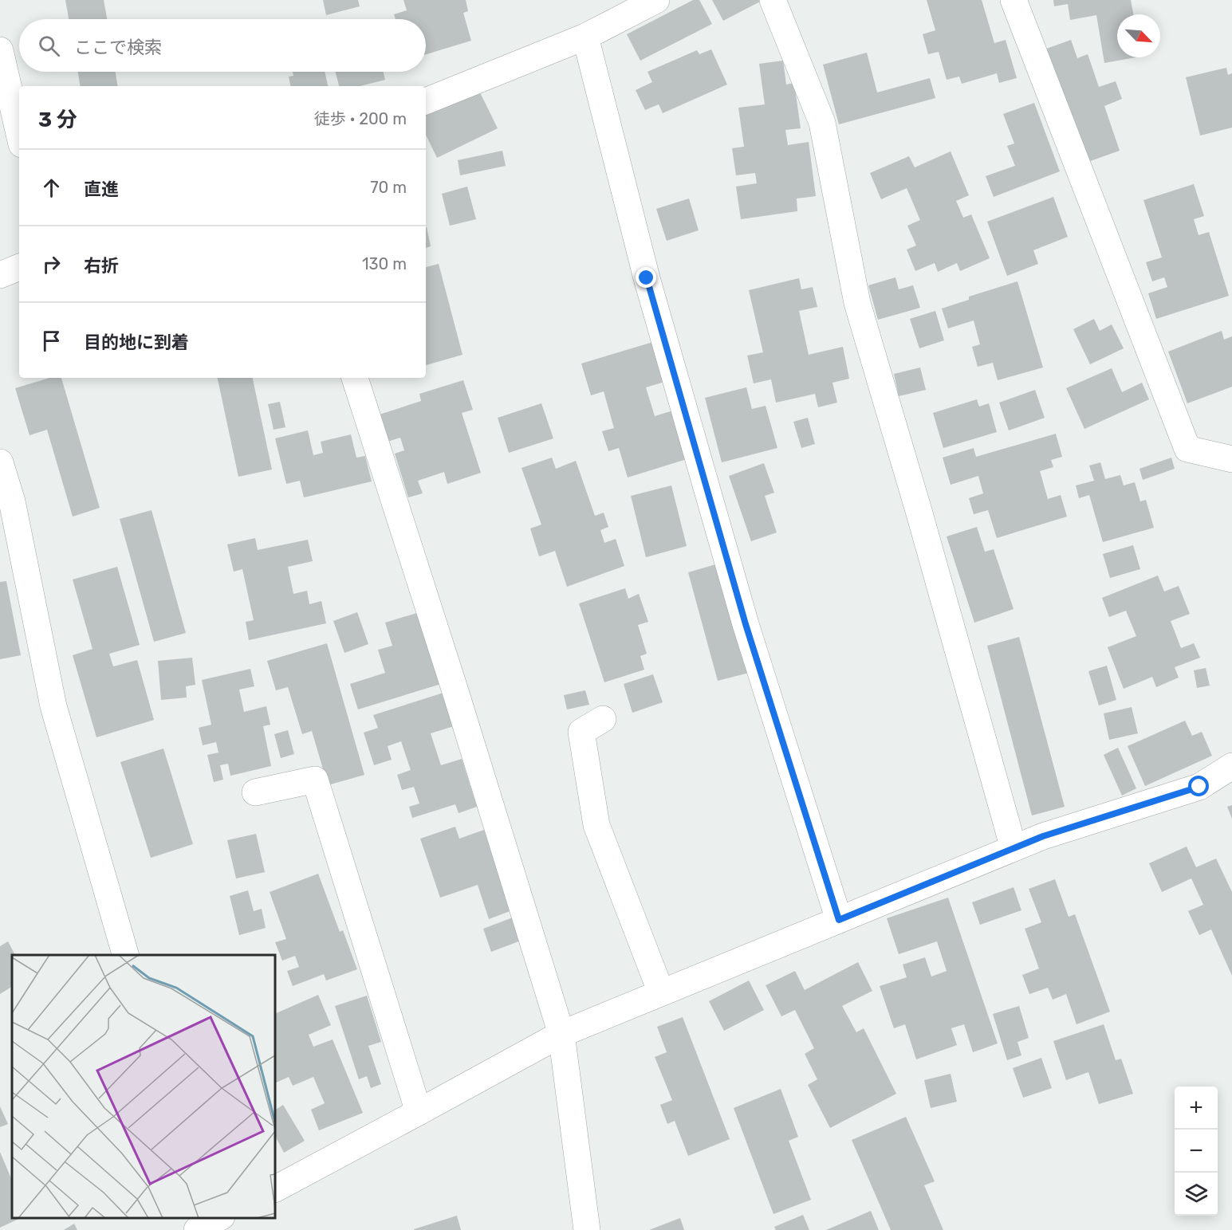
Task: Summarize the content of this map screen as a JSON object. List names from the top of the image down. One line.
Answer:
{"north":"bottom right","page":{"search":"ここで検索","heading":["3 分","徒歩 · 200 m"],"list":[["直進","70 m"],["右折","130 m"],"目的地に到着"],"map_buttons":["+","−"]}}
